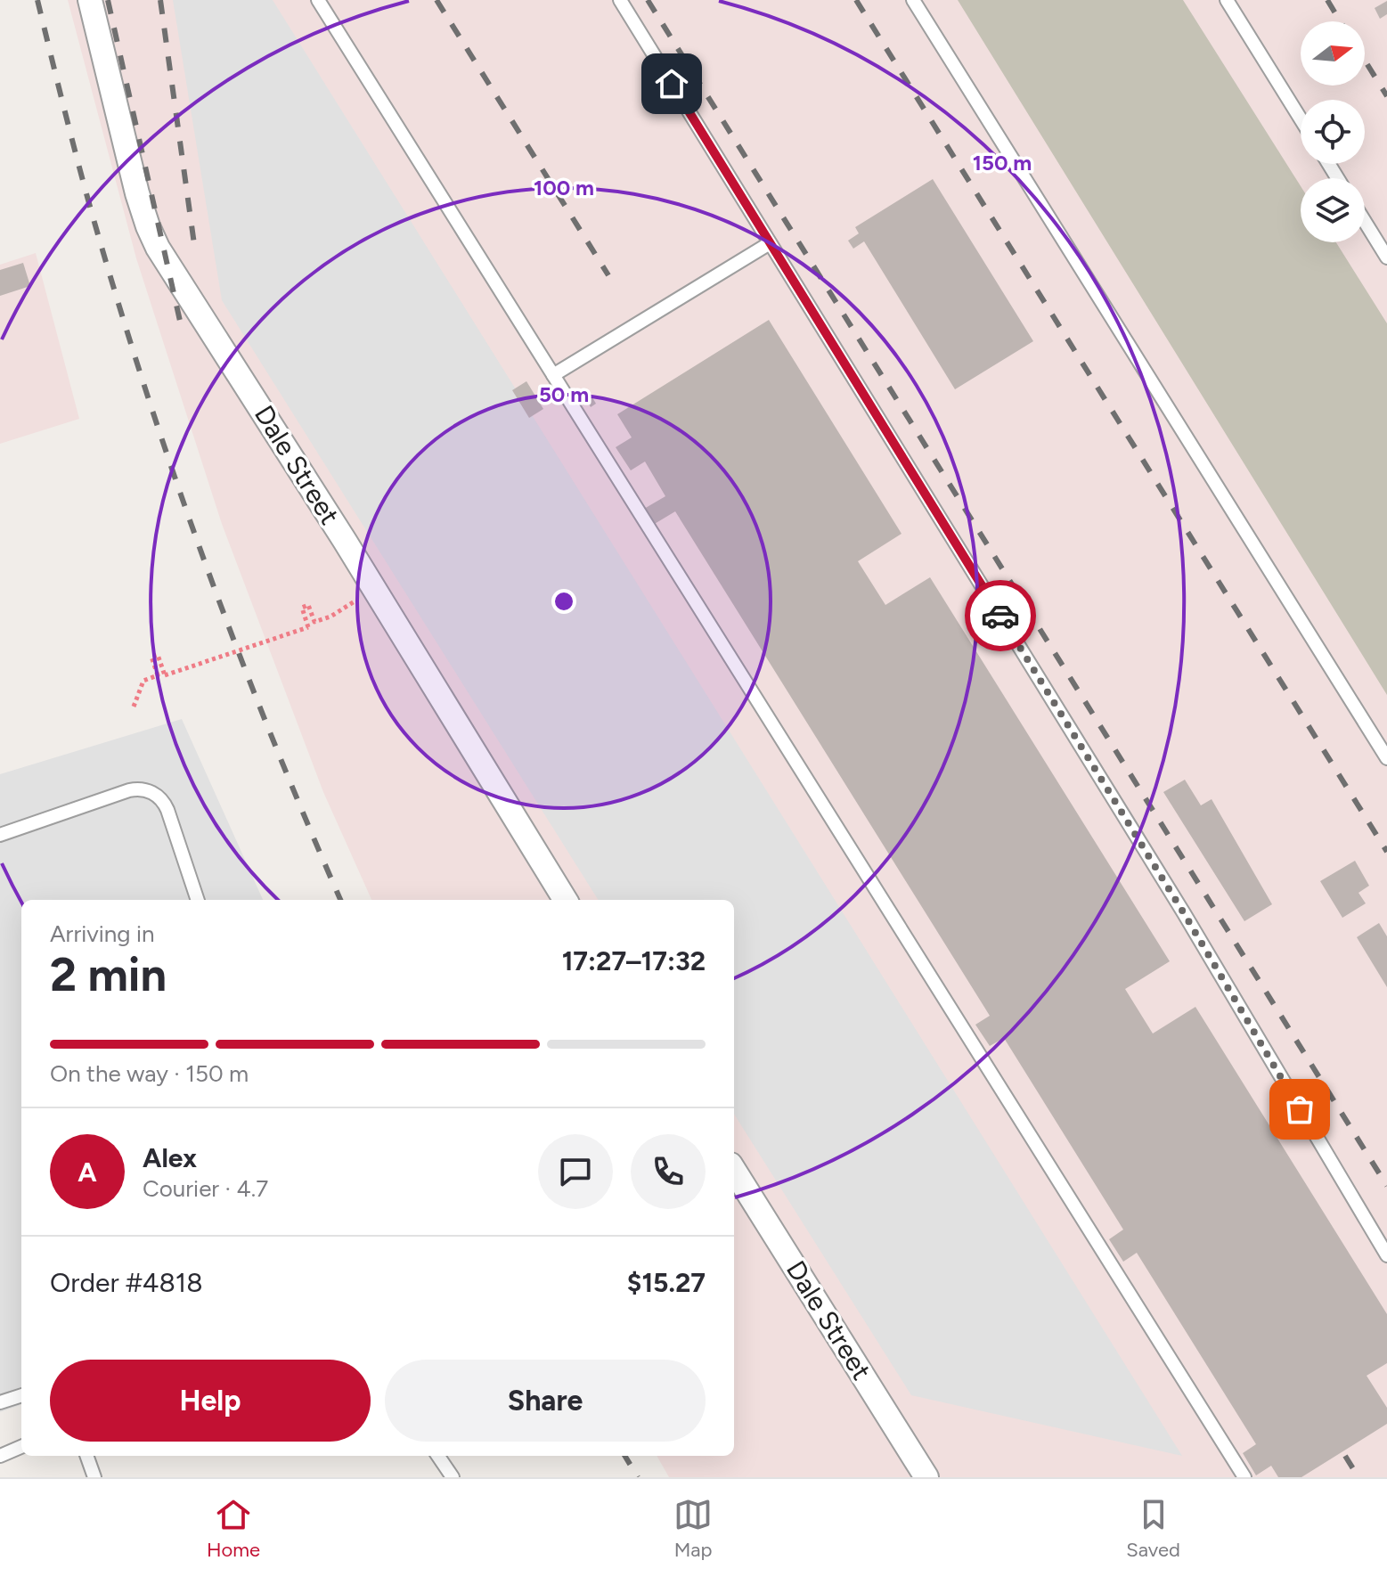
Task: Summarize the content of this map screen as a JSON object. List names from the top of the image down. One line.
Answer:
{"streets":{"street":["Dale Street"]},"north":"right","page":{"heading":["2 min","Arriving in","17:27–17:32"],"panel":["Alex","Courier · 4.7","Order #4818","$15.27"],"bar":"On the way · 150 m","round":"A","buttons":["Help","Share"],"tabs":["Home","Map","Saved"]},"rings":["150 m","100 m","50 m"]}
